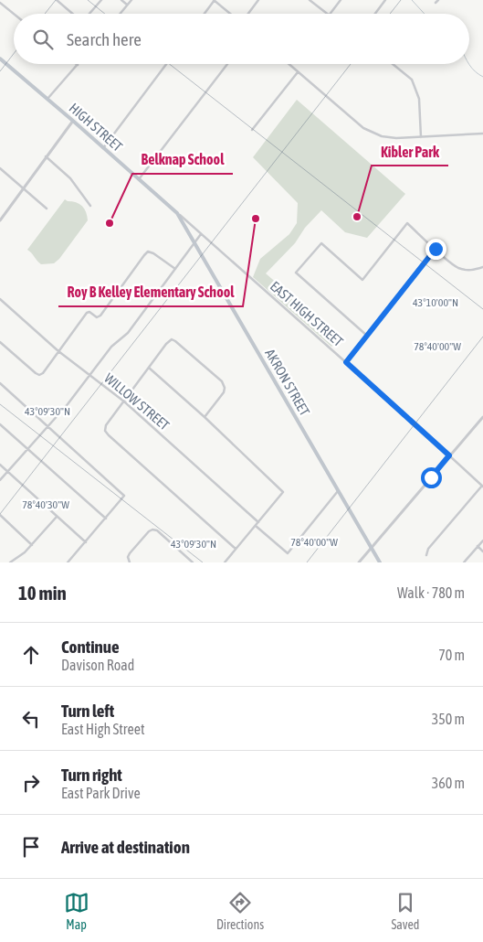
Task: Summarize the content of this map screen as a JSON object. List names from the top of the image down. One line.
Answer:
{"streets":{"main road":["HIGH STREET","AKRON STREET"],"street":["EAST HIGH STREET","WILLOW STREET"]},"crossings":[["HIGH STREET","EAST HIGH STREET"],["HIGH STREET","AKRON STREET"],["EAST HIGH STREET","AKRON STREET"]],"places":["Kibler Park","Roy B Kelley Elementary School","Belknap School"],"page":{"search":"Search here","heading":["10 min","Walk · 780 m"],"list":[["Continue","Davison Road","70 m"],["Turn left","East High Street","350 m"],["Turn right","East Park Drive","360 m"],"Arrive at destination"],"nav":["Map","Directions","Saved"]},"coordinates":["43°10'00\"N","78°40'00\"W","43°09'30\"N","78°40'30\"W"]}
